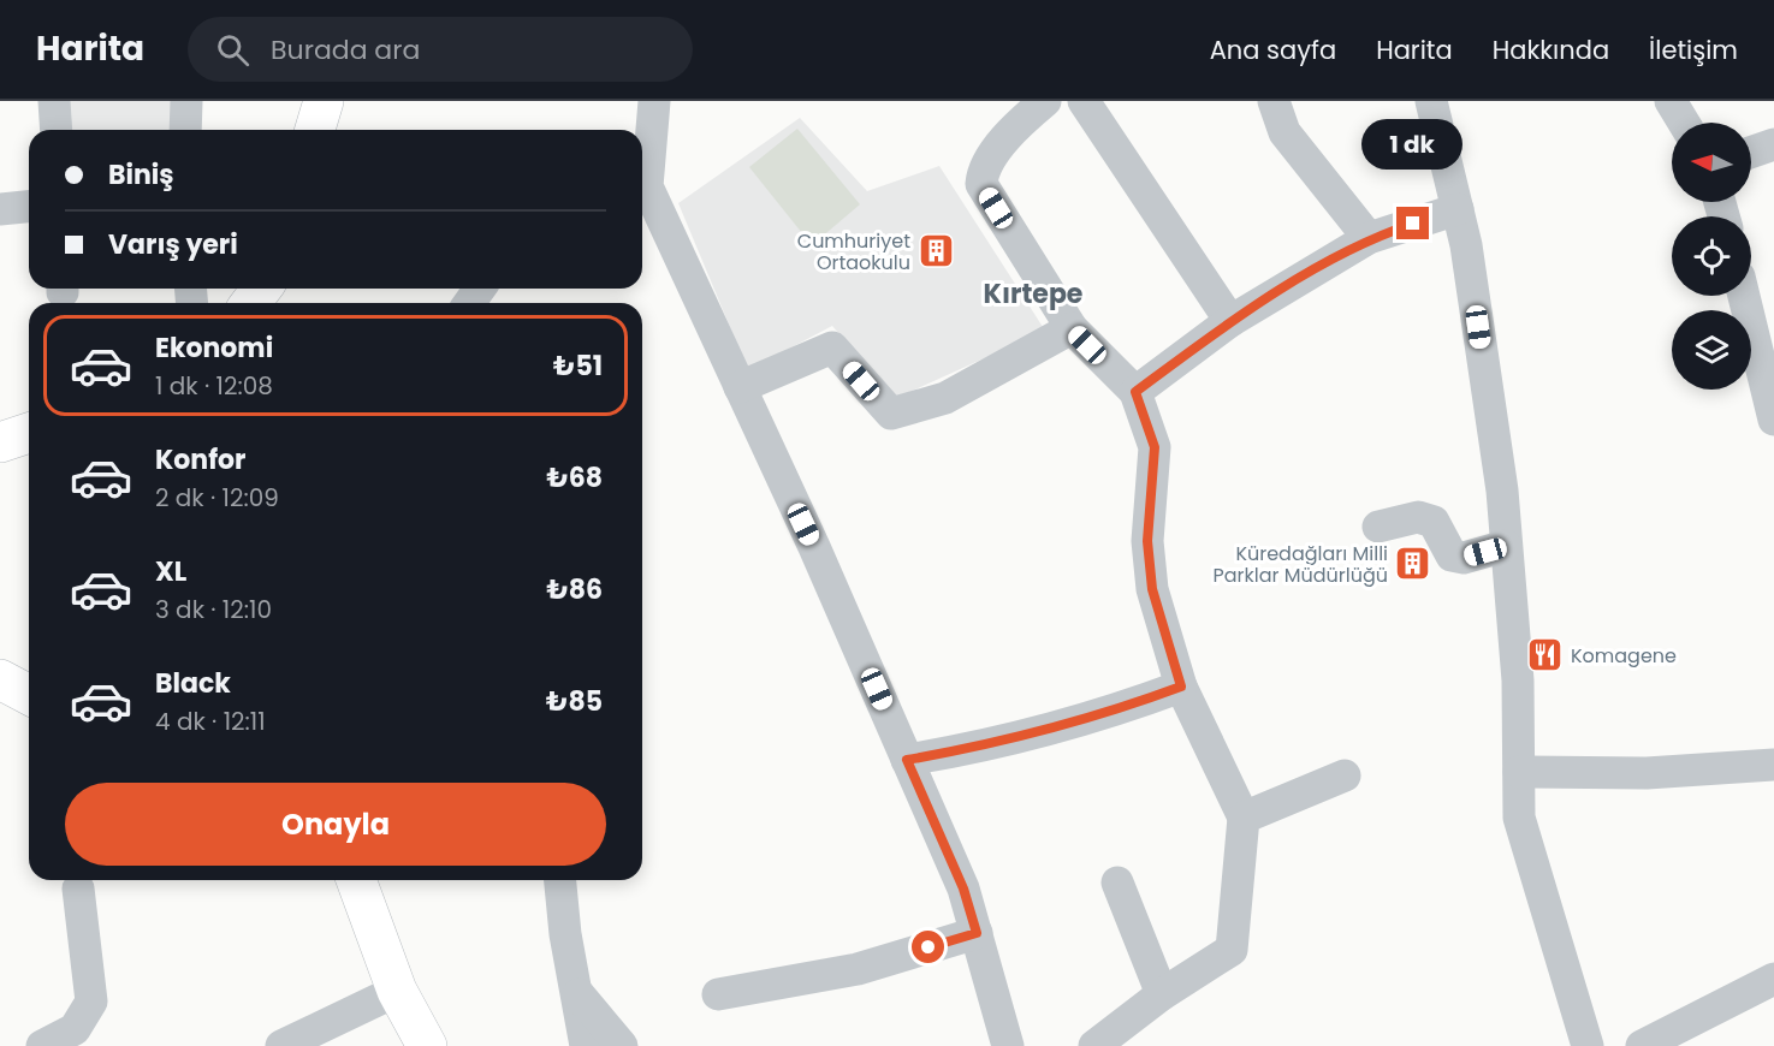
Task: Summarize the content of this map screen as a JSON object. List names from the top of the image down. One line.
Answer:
{"districts":["Kırtepe"],"places":{"building":["Cumhuriyet Ortaokulu","Küredağları Milli Parklar Müdürlüğü"],"restaurant":["Komagene"]},"north":"left","page":{"header":"Harita","search":"Burada ara","nav":["Ana sayfa","Harita","Hakkında","İletişim"],"bubble":"1 dk","banner":["Biniş","Varış yeri"],"list":[{"name":"Ekonomi","note":"1 dk · 12:08","value":"₺51"},{"name":"Konfor","note":"2 dk · 12:09","value":"₺68"},{"name":"XL","note":"3 dk · 12:10","value":"₺86"},{"name":"Black","note":"4 dk · 12:11","value":"₺85"}],"buttons":"Onayla"}}
